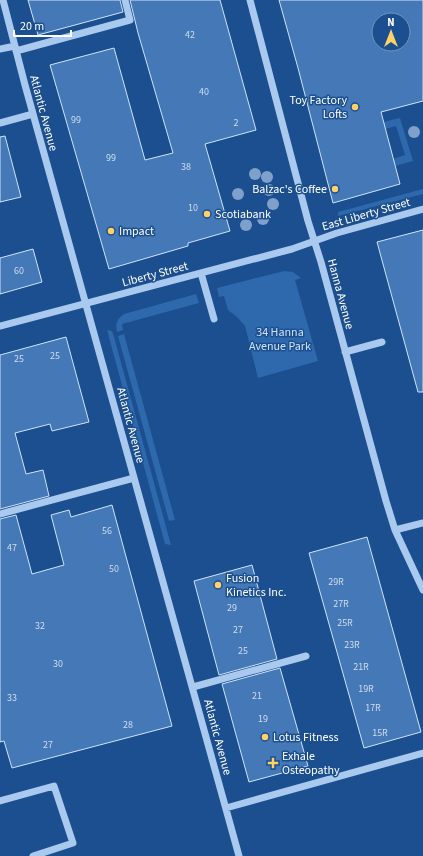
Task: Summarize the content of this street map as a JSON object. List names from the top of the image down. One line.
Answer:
{"streets":{"street":["Atlantic Avenue","East Liberty Street","Liberty Street","Hanna Avenue"]},"crossings":[["Atlantic Avenue","Liberty Street"],["East Liberty Street","Liberty Street"],["East Liberty Street","Hanna Avenue"],["Liberty Street","Hanna Avenue"]],"parks":["34 Hanna Avenue Park"],"places":{"other":["Toy Factory Lofts","Balzac's Coffee","Scotiabank","Impact","Fusion Kinetics Inc.","Lotus Fitness"],"health":["Exhale Osteopathy"]},"house_numbers":["42","40","99","2","99","38","10","60","25","25","56","47","50","29R","27R","29","25R","32","27","23R","25","30","21R","19R","21","33","17R","19","28","15R","27"],"scale_bar":"20 m","north":"top"}
